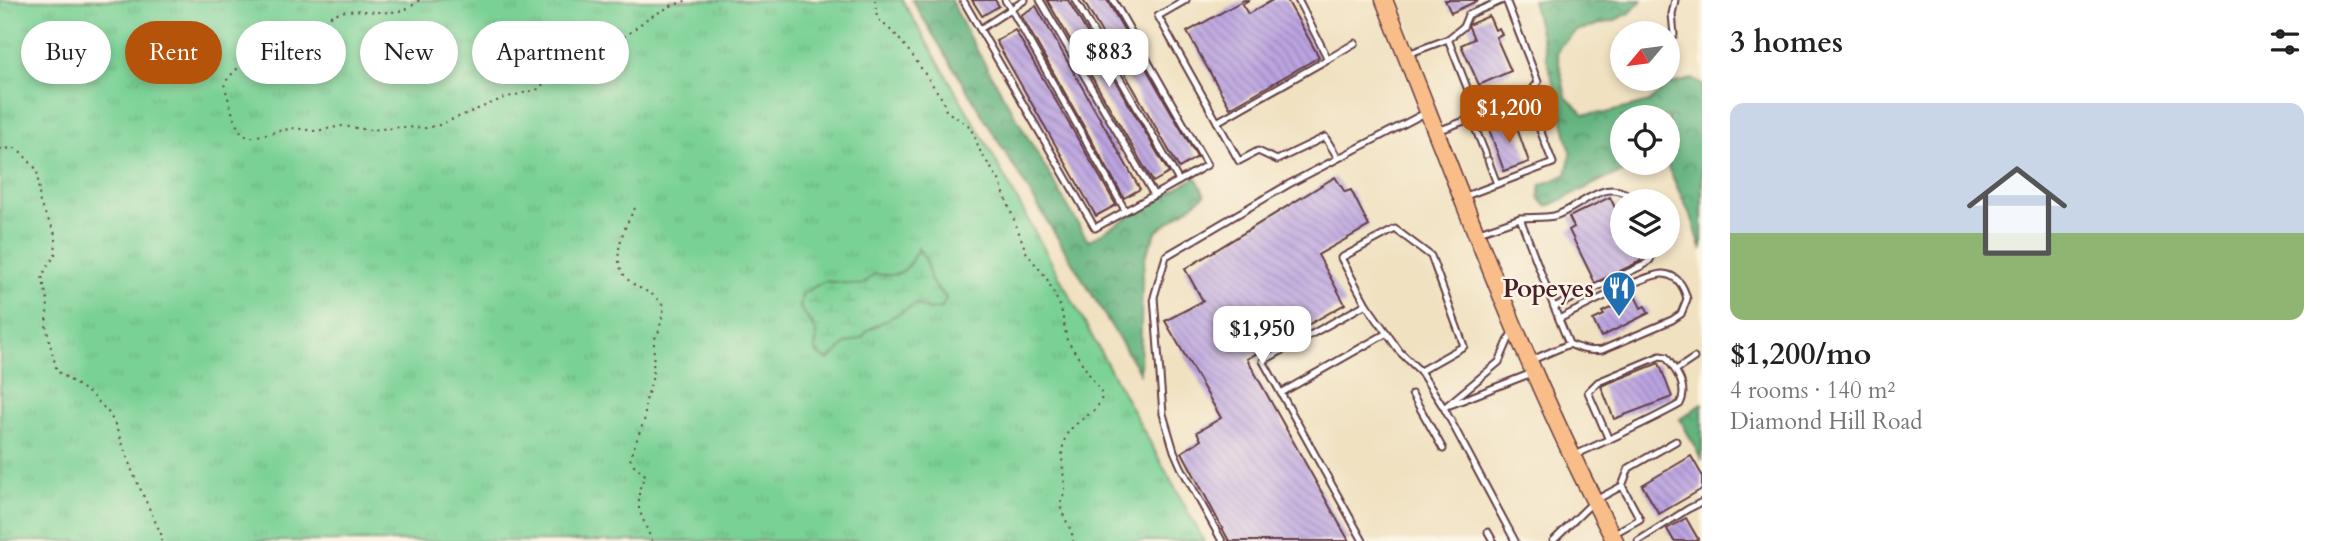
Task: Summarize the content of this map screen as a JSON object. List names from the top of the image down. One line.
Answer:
{"places":{"restaurant":["Popeyes"]},"north":"bottom left","page":{"heading":"3 homes","chip":["Buy","Rent","Filters","New","Apartment"],"price":["$883","$1,200","$1,950"],"list":[{"name":"$1,200/mo","note":"4 rooms · 140 m² · Diamond Hill Road"}]}}
